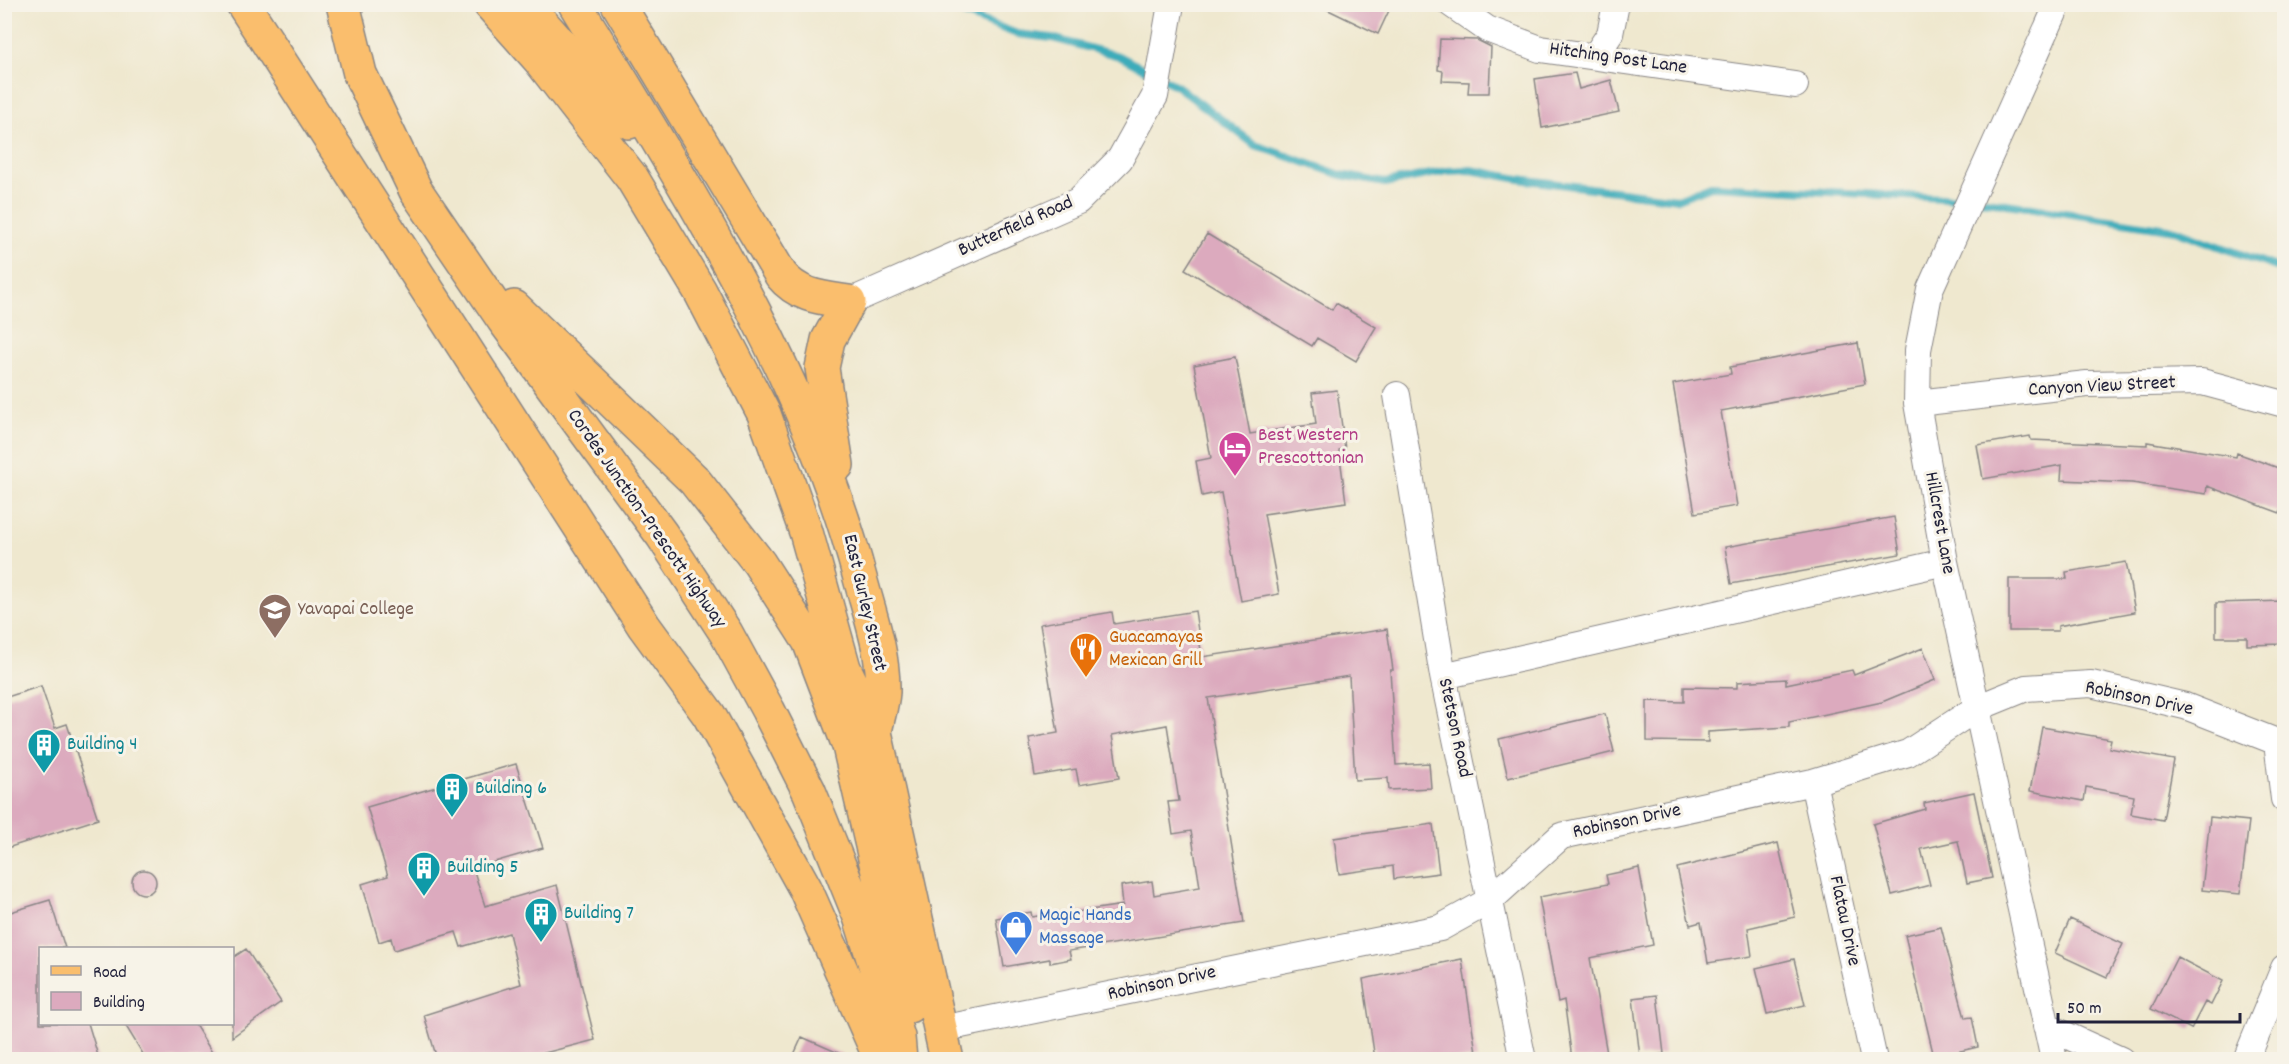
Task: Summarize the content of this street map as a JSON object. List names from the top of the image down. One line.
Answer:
{"streets":{"main road":["Cordes Junction–Prescott Highway","East Gurley Street"],"street":["Hitching Post Lane","Butterfield Road","Canyon View Street","Hillcrest Lane","Robinson Drive","Stetson Road","Flatau Drive"]},"crossings":[["Canyon View Street","Hillcrest Lane"],["Hillcrest Lane","Robinson Drive"],["East Gurley Street","Robinson Drive"],["Robinson Drive","Stetson Road"],["Robinson Drive","Flatau Drive"]],"places":{"hotel":["Best Western Prescottonian"],"school or university":["Yavapai College"],"restaurant":["Guacamayas Mexican Grill"],"building":["Building 4","Building 6","Building 5","Building 7"],"shop":["Magic Hands Massage"]},"legend":["Road","Building"],"scale_bar":"50 m"}
